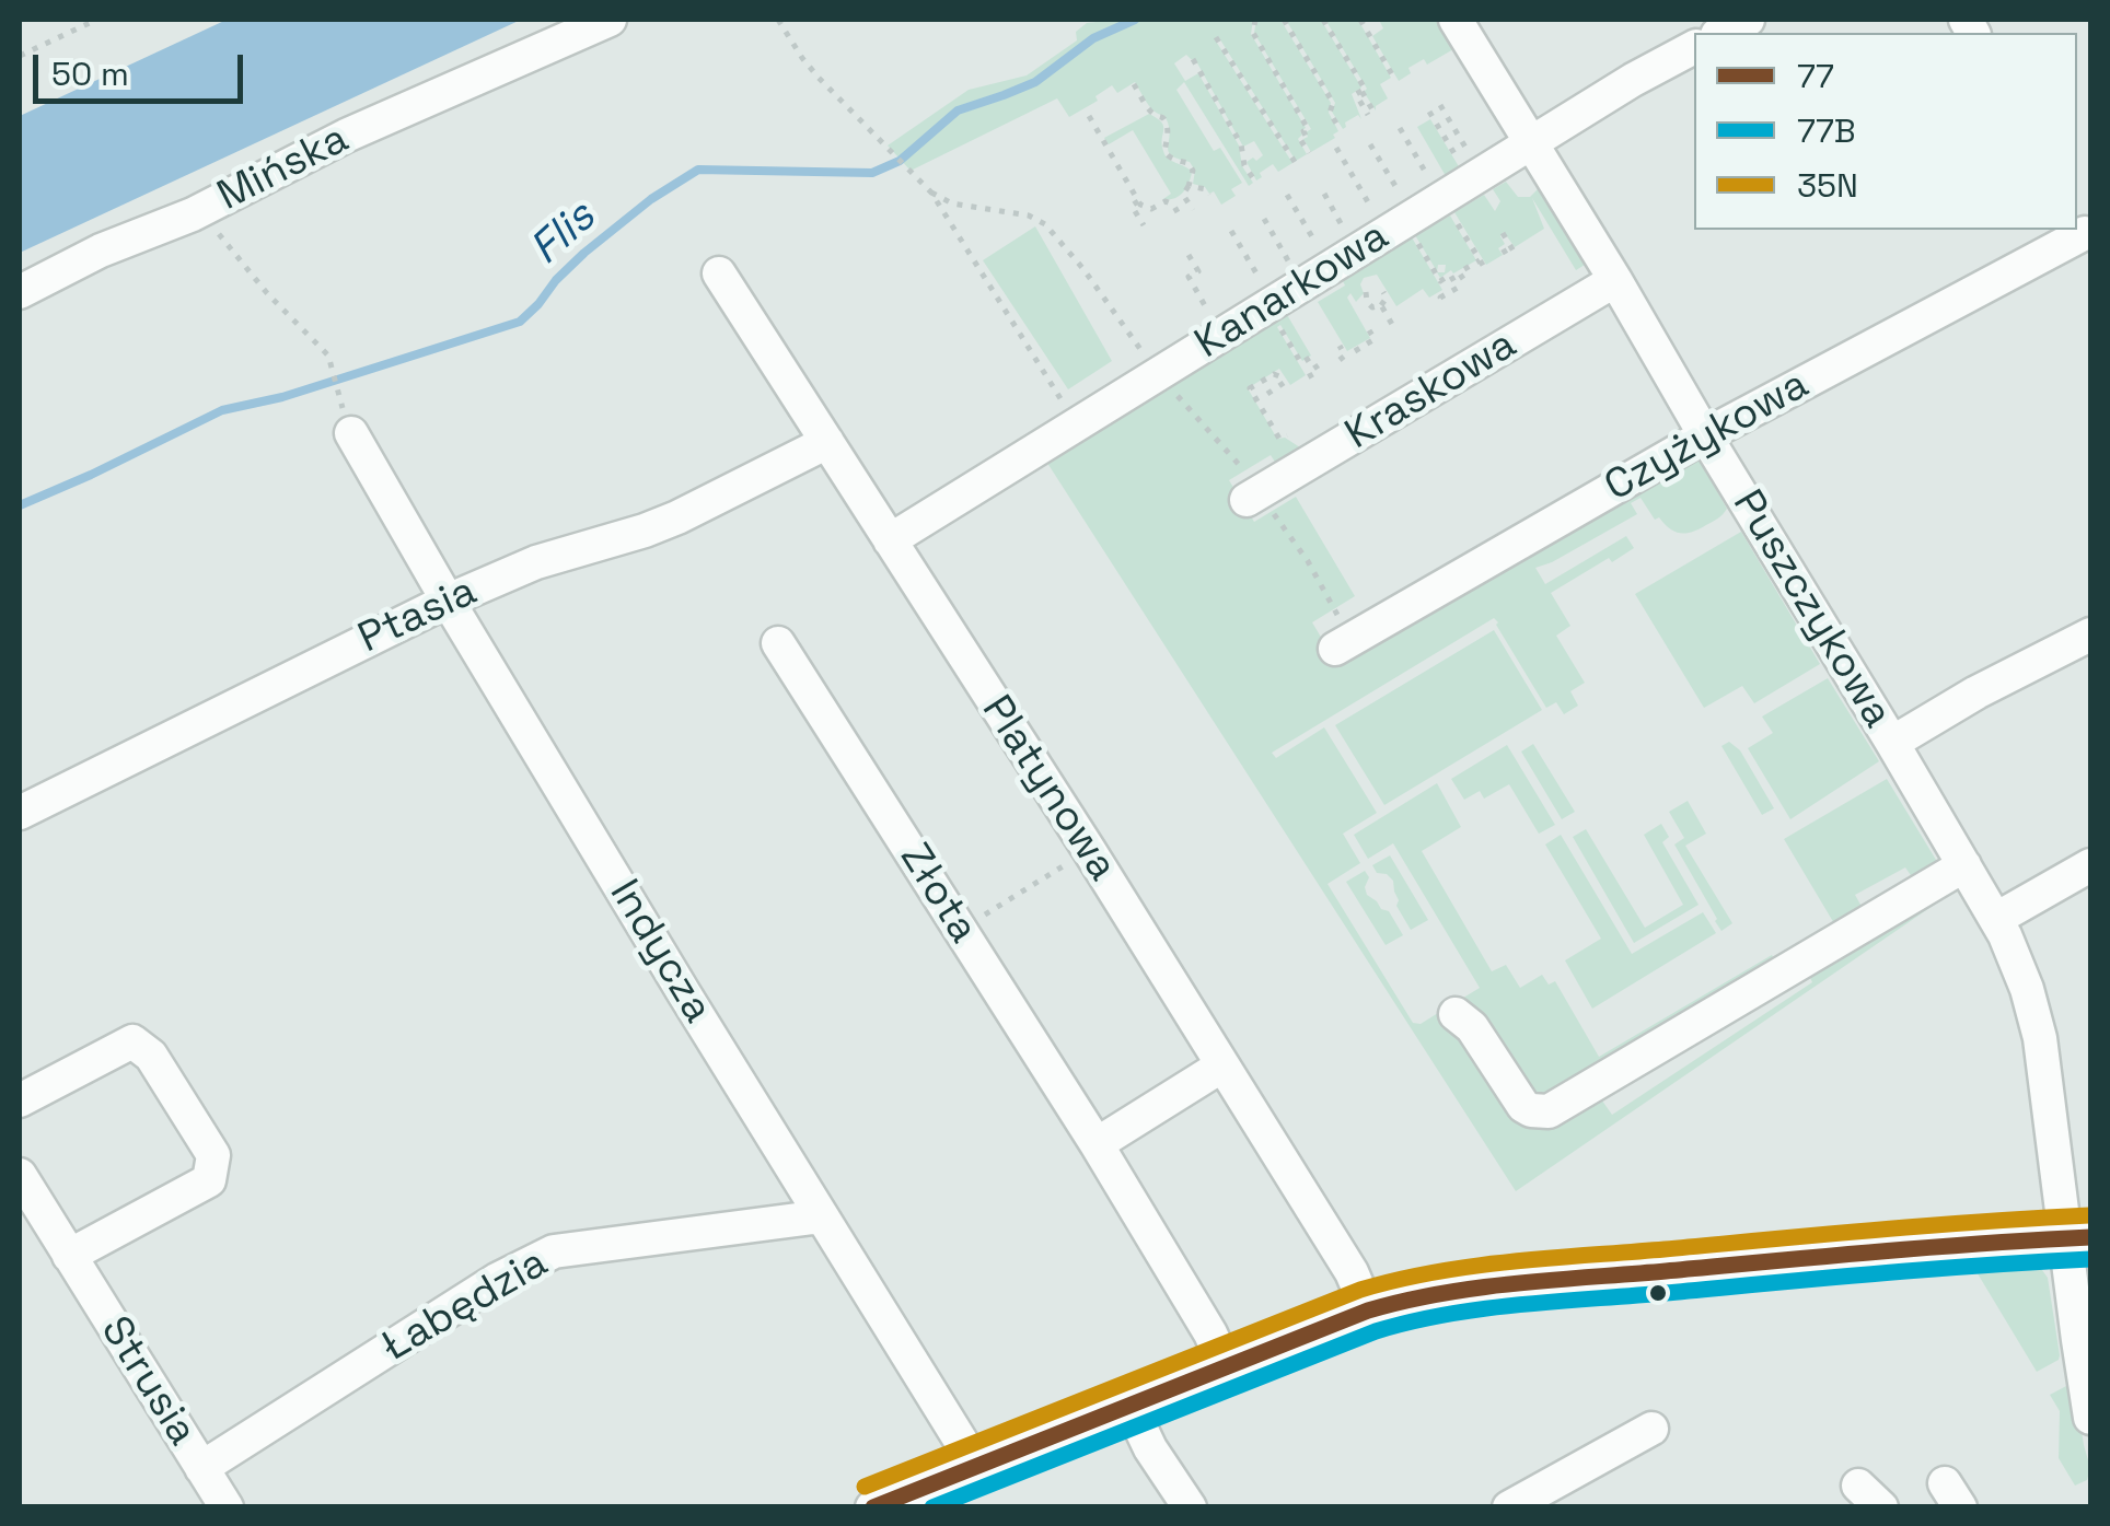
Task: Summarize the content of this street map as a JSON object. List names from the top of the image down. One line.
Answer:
{"streets":{"street":["Mińska","Kanarkowa","Kraskowa","Czyżykowa","Puszczykowa","Ptasia","Platynowa","Złota","Indycza","Łabędzia","Strusia"]},"crossings":[["Kanarkowa","Puszczykowa"],["Kanarkowa","Platynowa"],["Kraskowa","Puszczykowa"],["Czyżykowa","Puszczykowa"],["Ptasia","Platynowa"],["Ptasia","Indycza"],["Indycza","Łabędzia"],["Łabędzia","Strusia"]],"water":["Flis"],"lines":["transit line 35N","transit line 77","transit line 77B"],"legend":["77","77B","35N"],"scale_bar":"50 m"}
